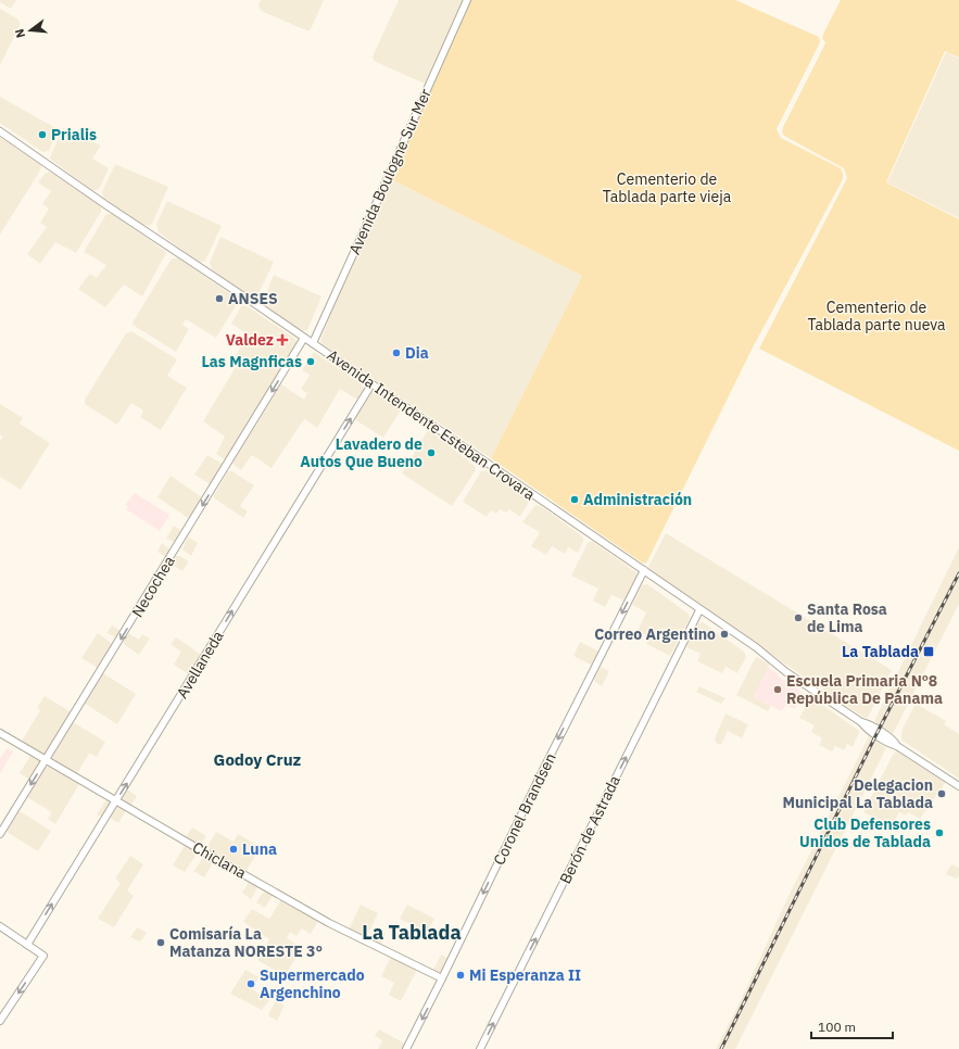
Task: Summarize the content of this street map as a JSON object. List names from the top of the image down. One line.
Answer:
{"streets":{"street":["Avenida Boulogne Sur Mer","Avenida Intendente Esteban Crovara","Necochea","Avellaneda","Coronel Brandsen","Berón de Astrada","Chiclana"]},"crossings":[["Avenida Boulogne Sur Mer","Avenida Intendente Esteban Crovara"],["Avenida Intendente Esteban Crovara","Necochea"],["Avenida Intendente Esteban Crovara","Avellaneda"],["Avenida Intendente Esteban Crovara","Coronel Brandsen"],["Avenida Intendente Esteban Crovara","Berón de Astrada"],["Necochea","Chiclana"],["Avellaneda","Chiclana"],["Coronel Brandsen","Chiclana"]],"one_way":["Necochea","Avellaneda","Coronel Brandsen","Berón de Astrada"],"districts":["Godoy Cruz","La Tablada"],"parks":["Cementerio de Tablada parte vieja","Cementerio de Tablada parte nueva"],"places":{"other":["Prialis","ANSES","Dia","Las Magnficas","Lavadero de Autos Que Bueno","Administración","Santa Rosa de Lima","Correo Argentino","Escuela Primaria Nº8 República De Panama","Delegacion Municipal La Tablada","Club Defensores Unidos de Tablada","Luna","Comisaría La Matanza NORESTE 3°","Mi Esperanza II","Supermercado Argenchino"],"health":["Valdez"],"transit":["La Tablada"]},"scale_bar":"100 m","north":"left"}
